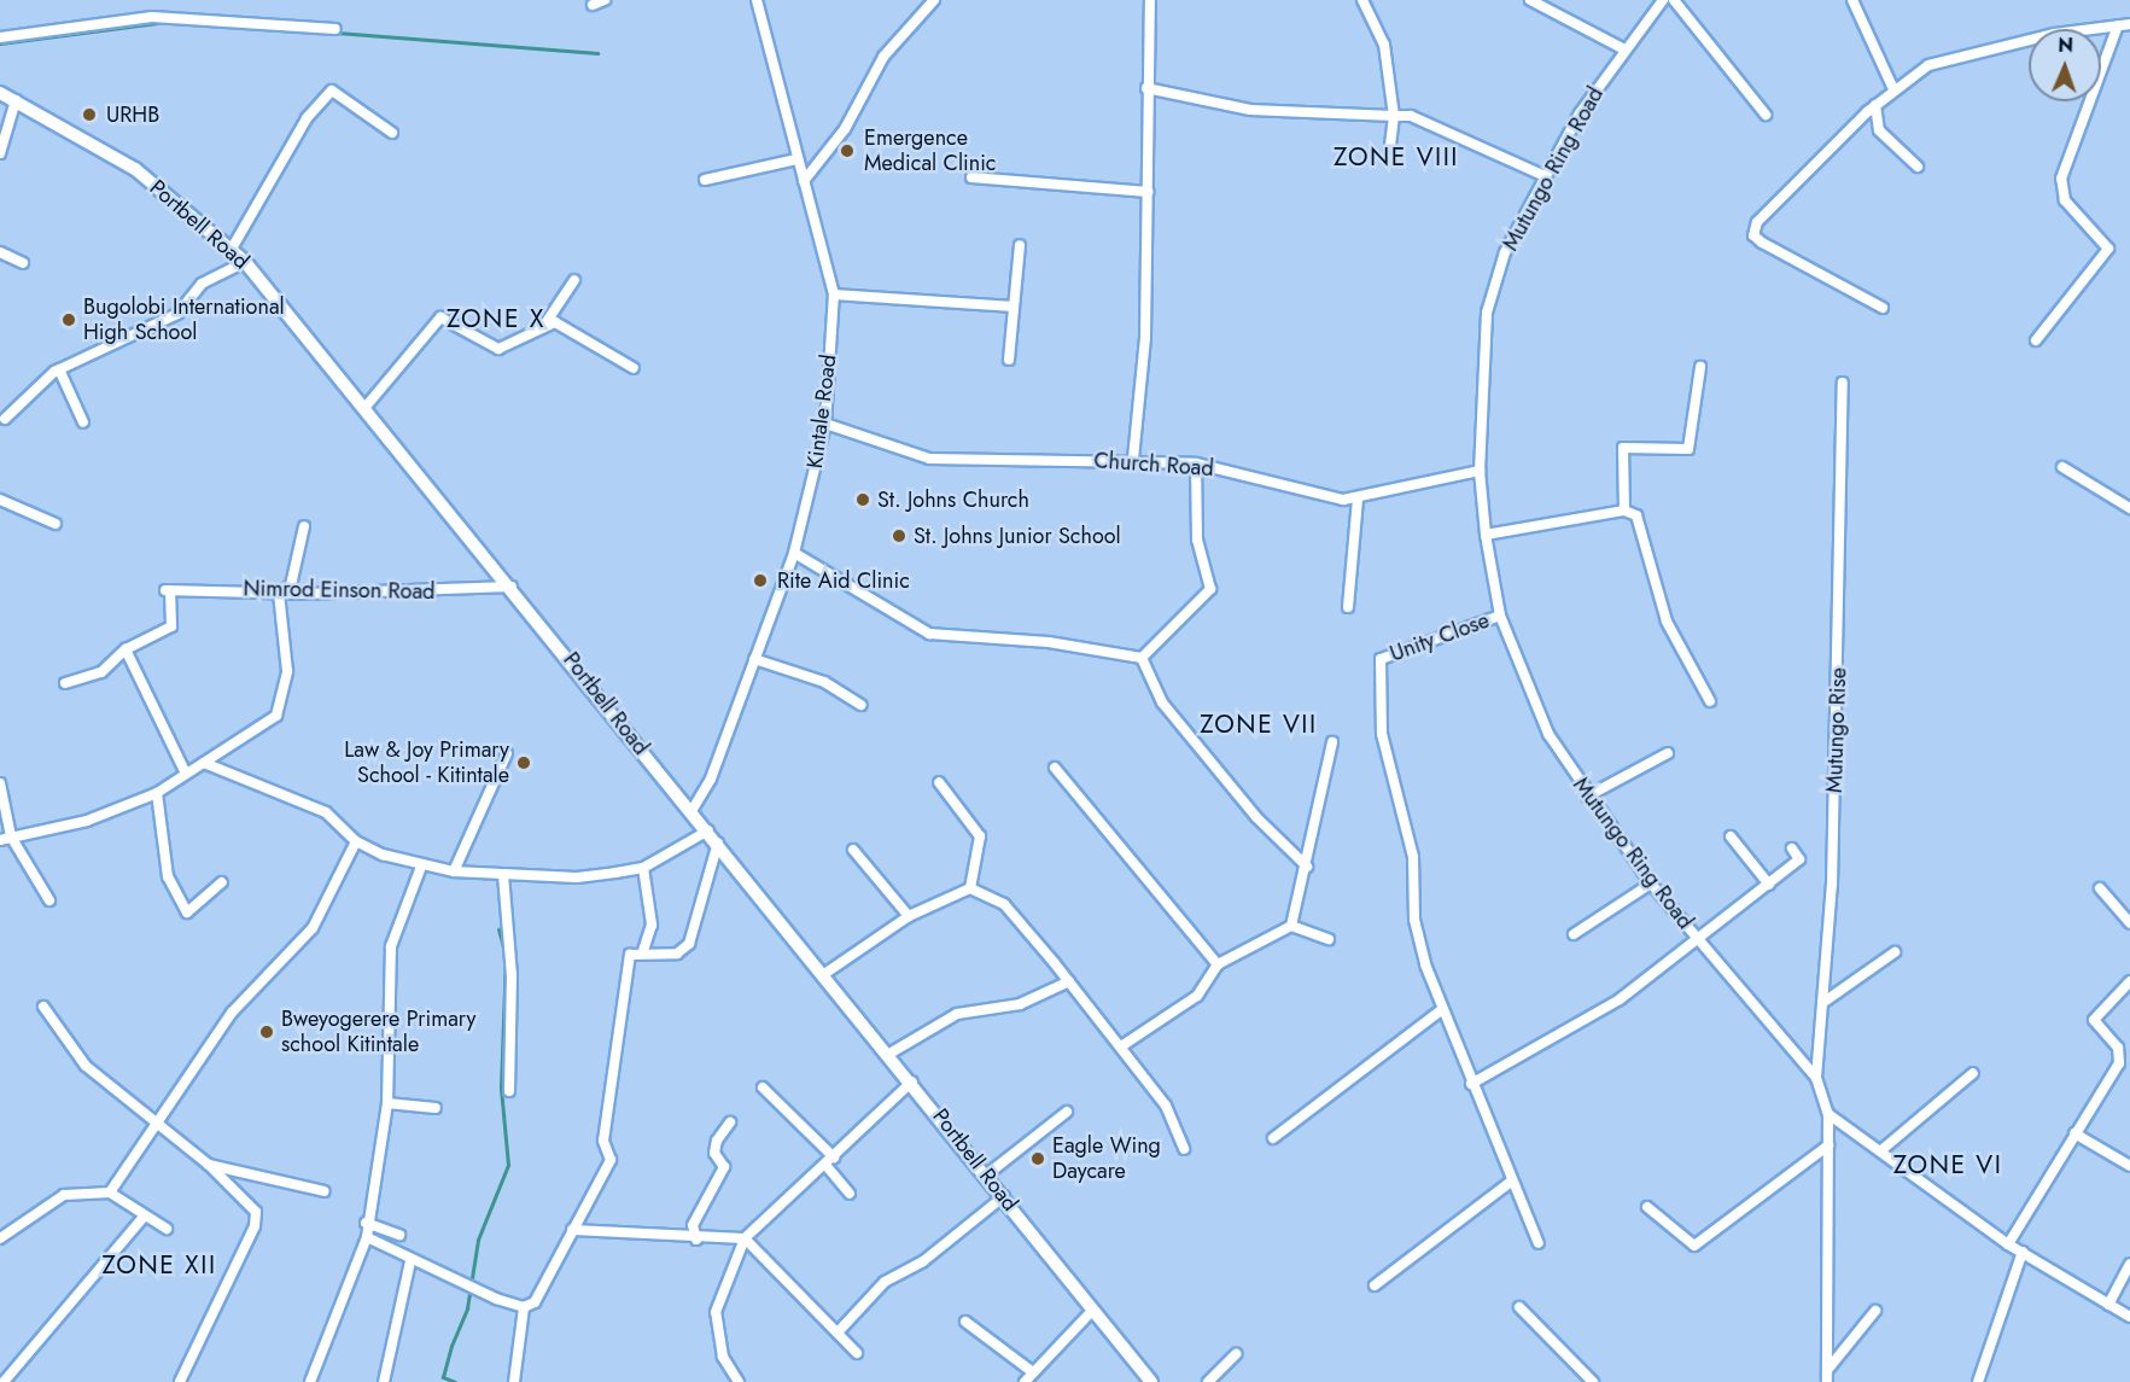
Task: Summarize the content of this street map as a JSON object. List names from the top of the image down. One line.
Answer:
{"streets":{"main road":["Portbell Road"],"street":["Mutungo Ring Road","Kintale Road","Church Road","Nimrod Einson Road","Unity Close","Mutungo Rise"]},"crossings":[["Mutungo Ring Road","Unity Close"],["Mutungo Ring Road","Mutungo Rise"],["Portbell Road","Kintale Road"],["Portbell Road","Nimrod Einson Road"],["Kintale Road","Church Road"]],"districts":["ZONE VIII","ZONE X","ZONE VII","ZONE VI","ZONE XII"],"places":["URHB","Emergence Medical Clinic","Bugolobi International High School","St. Johns Church","St. Johns Junior School","Rite Aid Clinic","Law & Joy Primary School - Kitintale","Bweyogerere Primary school Kitintale","Eagle Wing Daycare"],"north":"top"}
